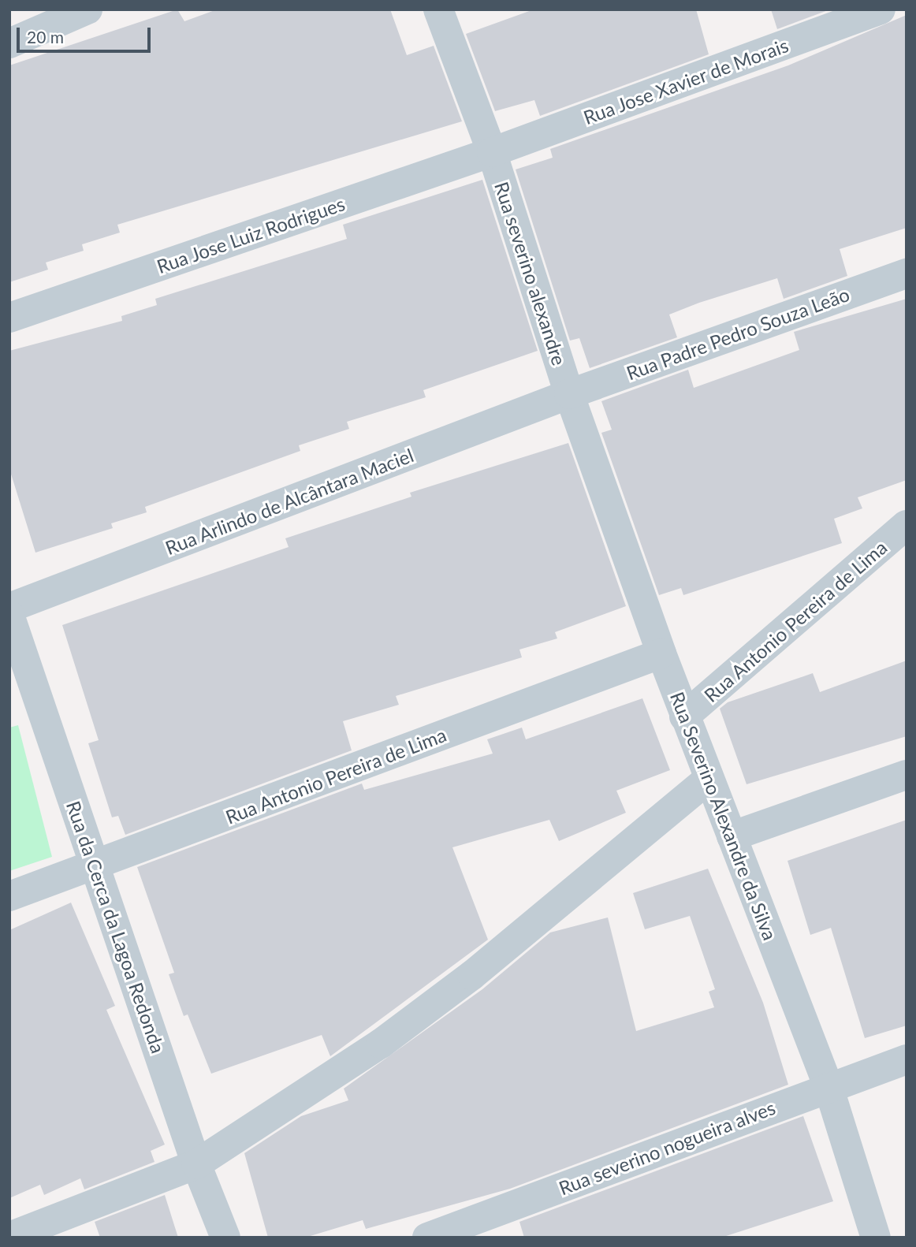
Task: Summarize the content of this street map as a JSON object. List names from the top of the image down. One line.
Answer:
{"streets":{"street":["Rua Jose Xavier de Morais","Rua Jose Luiz Rodrigues","Rua severino alexandre","Rua Padre Pedro Souza Leão","Rua Arlindo de Alcântara Maciel","Rua Antonio Pereira de Lima","Rua Severino Alexandre da Silva","Rua da Cerca da Lagoa Redonda","Rua severino nogueira alves"]},"crossings":[["Rua Jose Xavier de Morais","Rua Jose Luiz Rodrigues"],["Rua Jose Xavier de Morais","Rua severino alexandre"],["Rua Jose Luiz Rodrigues","Rua severino alexandre"],["Rua severino alexandre","Rua Padre Pedro Souza Leão"],["Rua severino alexandre","Rua Arlindo de Alcântara Maciel"],["Rua severino alexandre","Rua Severino Alexandre da Silva"],["Rua Padre Pedro Souza Leão","Rua Arlindo de Alcântara Maciel"],["Rua Padre Pedro Souza Leão","Rua Severino Alexandre da Silva"],["Rua Arlindo de Alcântara Maciel","Rua Severino Alexandre da Silva"],["Rua Antonio Pereira de Lima","Rua Severino Alexandre da Silva"],["Rua Antonio Pereira de Lima","Rua da Cerca da Lagoa Redonda"],["Rua Severino Alexandre da Silva","Rua severino nogueira alves"]],"scale_bar":"20 m"}
